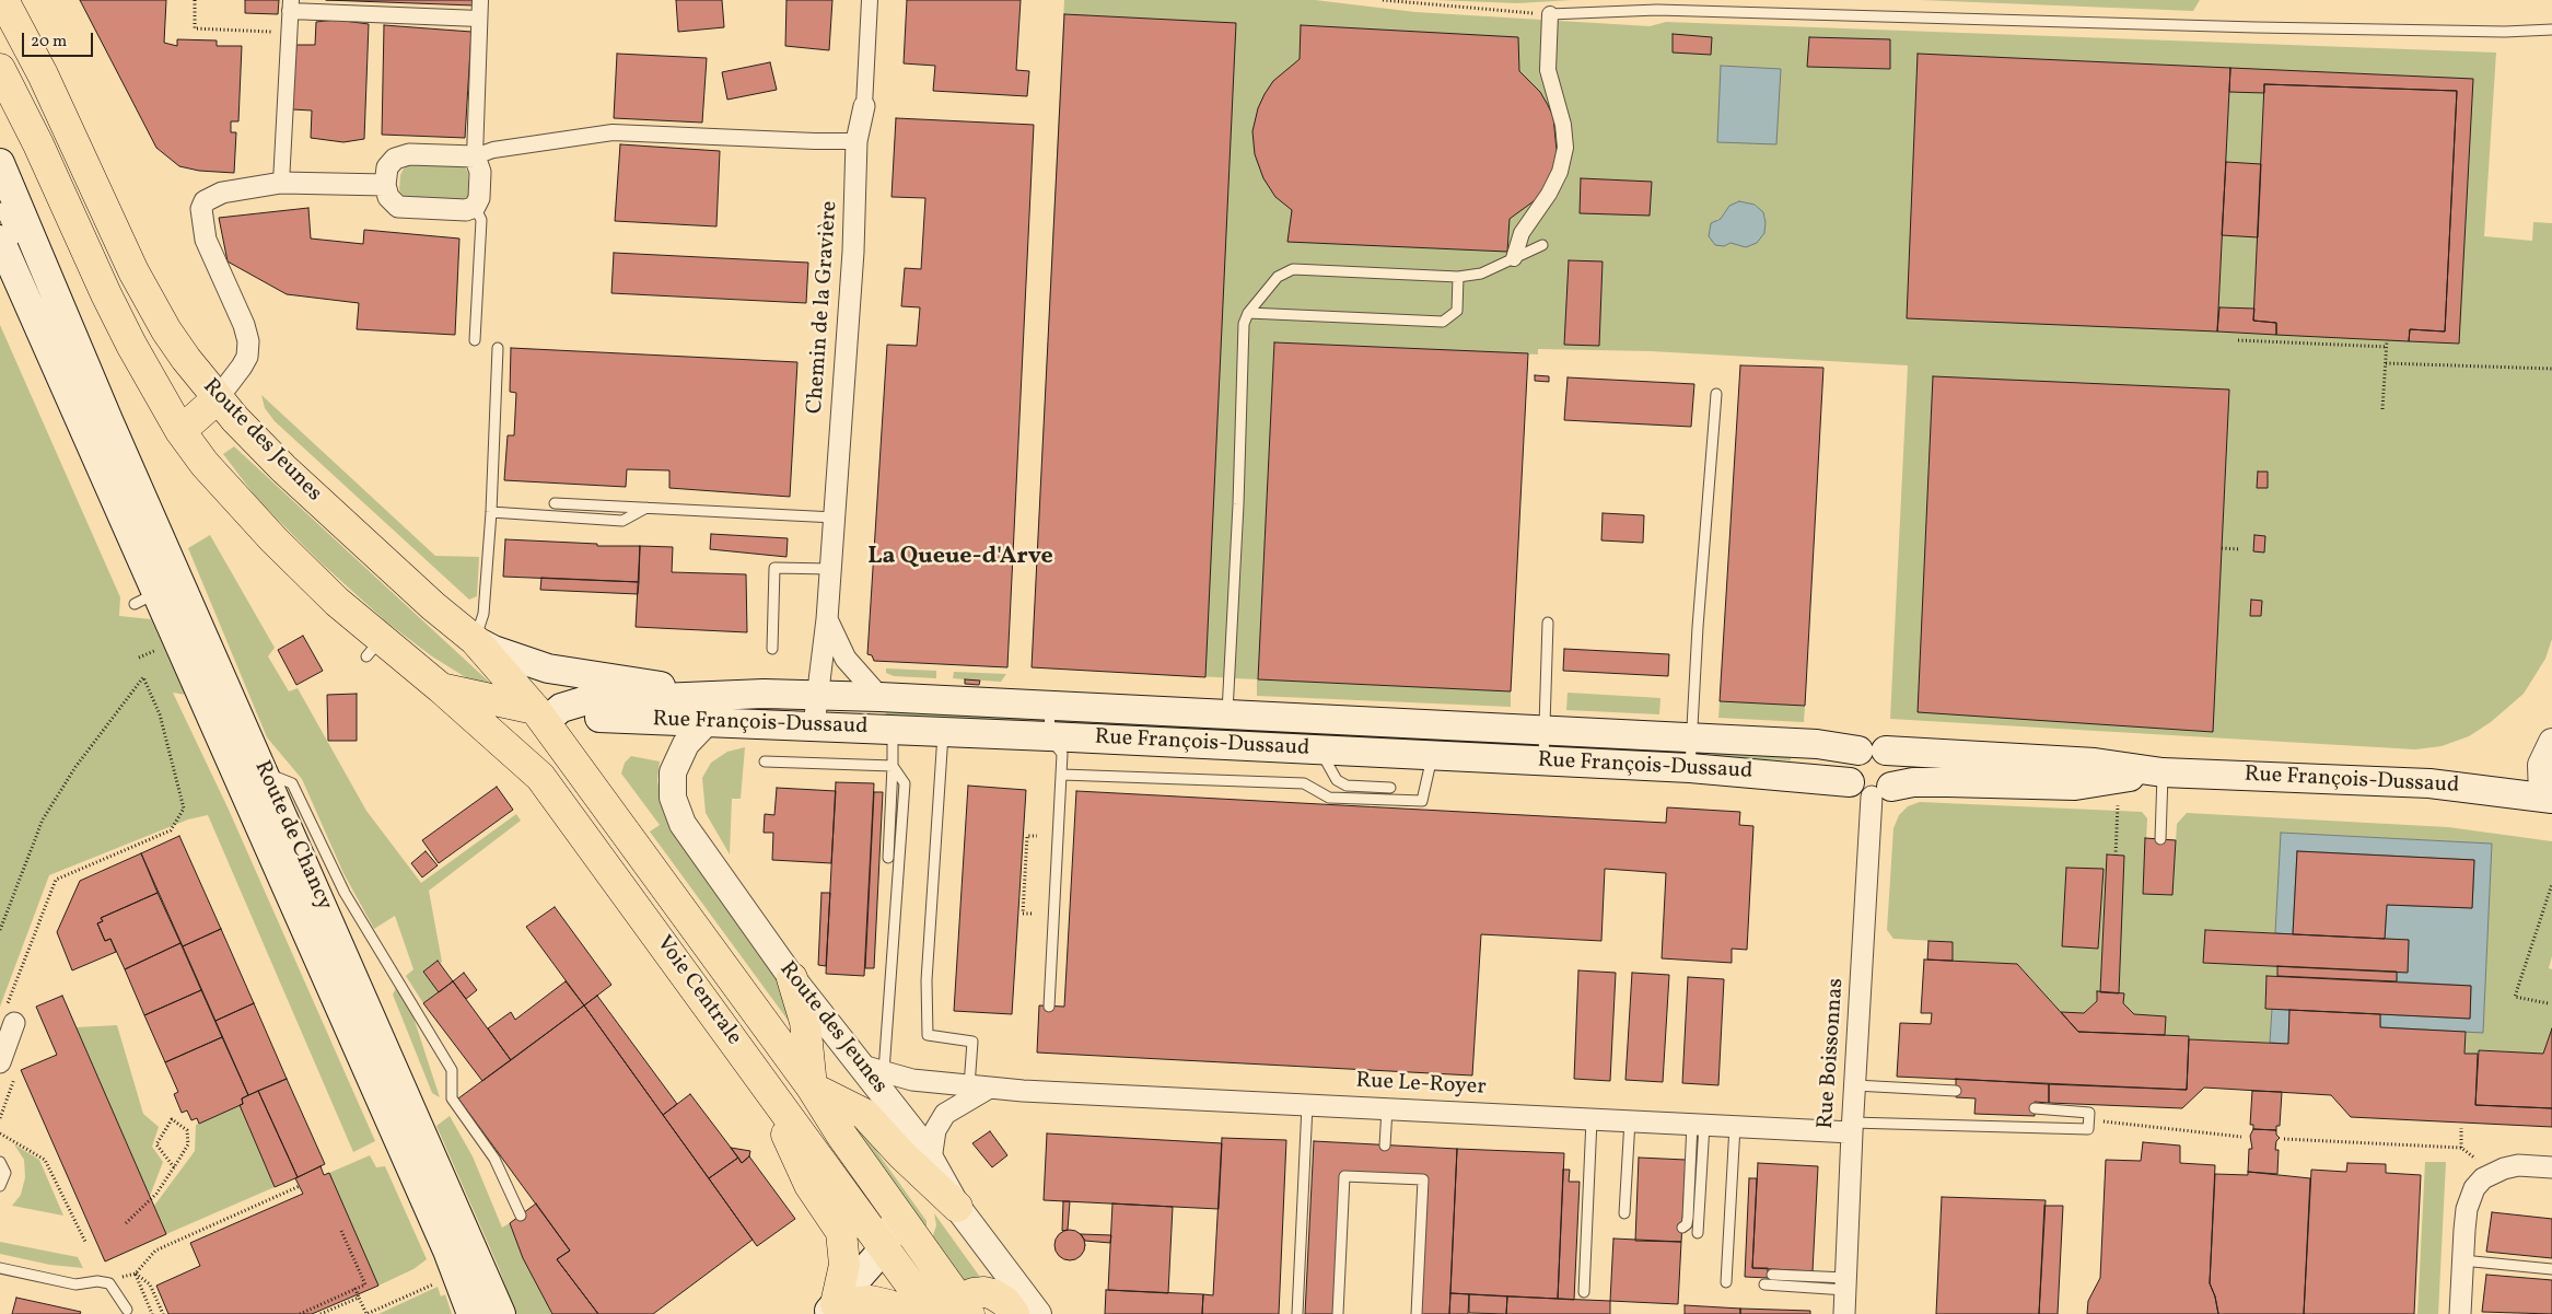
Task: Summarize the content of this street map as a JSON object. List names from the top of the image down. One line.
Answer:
{"streets":{"main road":["Route des Jeunes","Rue François-Dussaud","Route de Chancy","Voie Centrale"],"street":["Chemin de la Gravière","Rue Boissonnas","Rue Le-Royer"]},"crossings":[["Chemin de la Gravière","Rue François-Dussaud"],["Route des Jeunes","Rue François-Dussaud"],["Route des Jeunes","Voie Centrale"],["Route des Jeunes","Rue Le-Royer"],["Rue François-Dussaud","Voie Centrale"],["Rue François-Dussaud","Rue Boissonnas"],["Rue Boissonnas","Rue Le-Royer"]],"districts":["La Queue-d'Arve"],"scale_bar":"20 m"}
